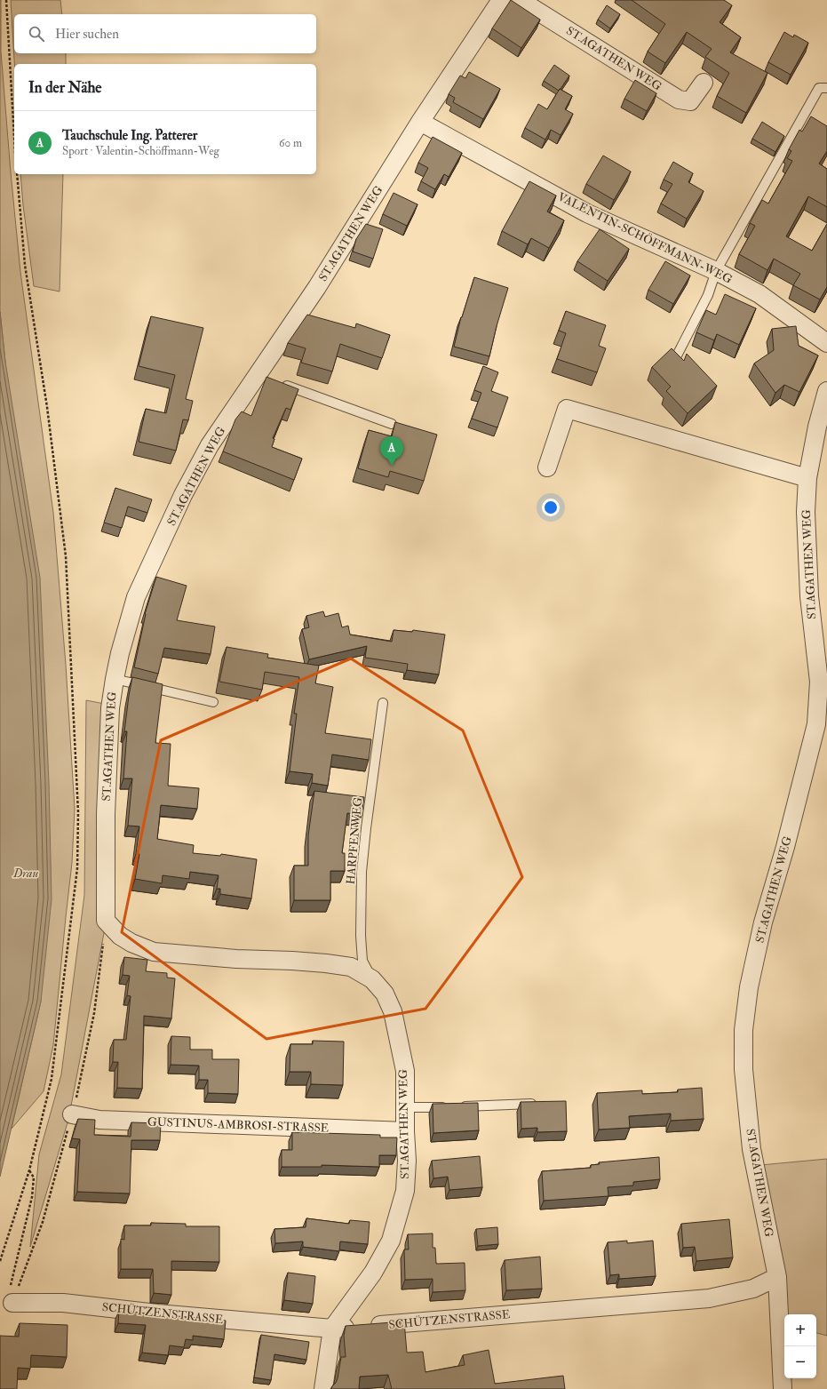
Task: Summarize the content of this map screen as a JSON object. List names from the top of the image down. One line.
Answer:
{"streets":{"street":["ST.AGATHEN WEG","VALENTIN-SCHÖFFMANN-WEG","GUSTINUS-AMBROSI-STRASSE","SCHÜTZENSTRASSE"],"lane":["HARPFENWEG"]},"crossings":[["ST.AGATHEN WEG","VALENTIN-SCHÖFFMANN-WEG"],["ST.AGATHEN WEG","HARPFENWEG"],["ST.AGATHEN WEG","GUSTINUS-AMBROSI-STRASSE"],["ST.AGATHEN WEG","SCHÜTZENSTRASSE"]],"water":["Drau"],"page":{"search":"Hier suchen","heading":"In der Nähe","list":[{"mark":"A","name":"Tauchschule Ing. Patterer","note":"Sport · Valentin-Schöffmann-Weg","value":"60 m"}],"pins":"A","map_buttons":["+","−"]}}
